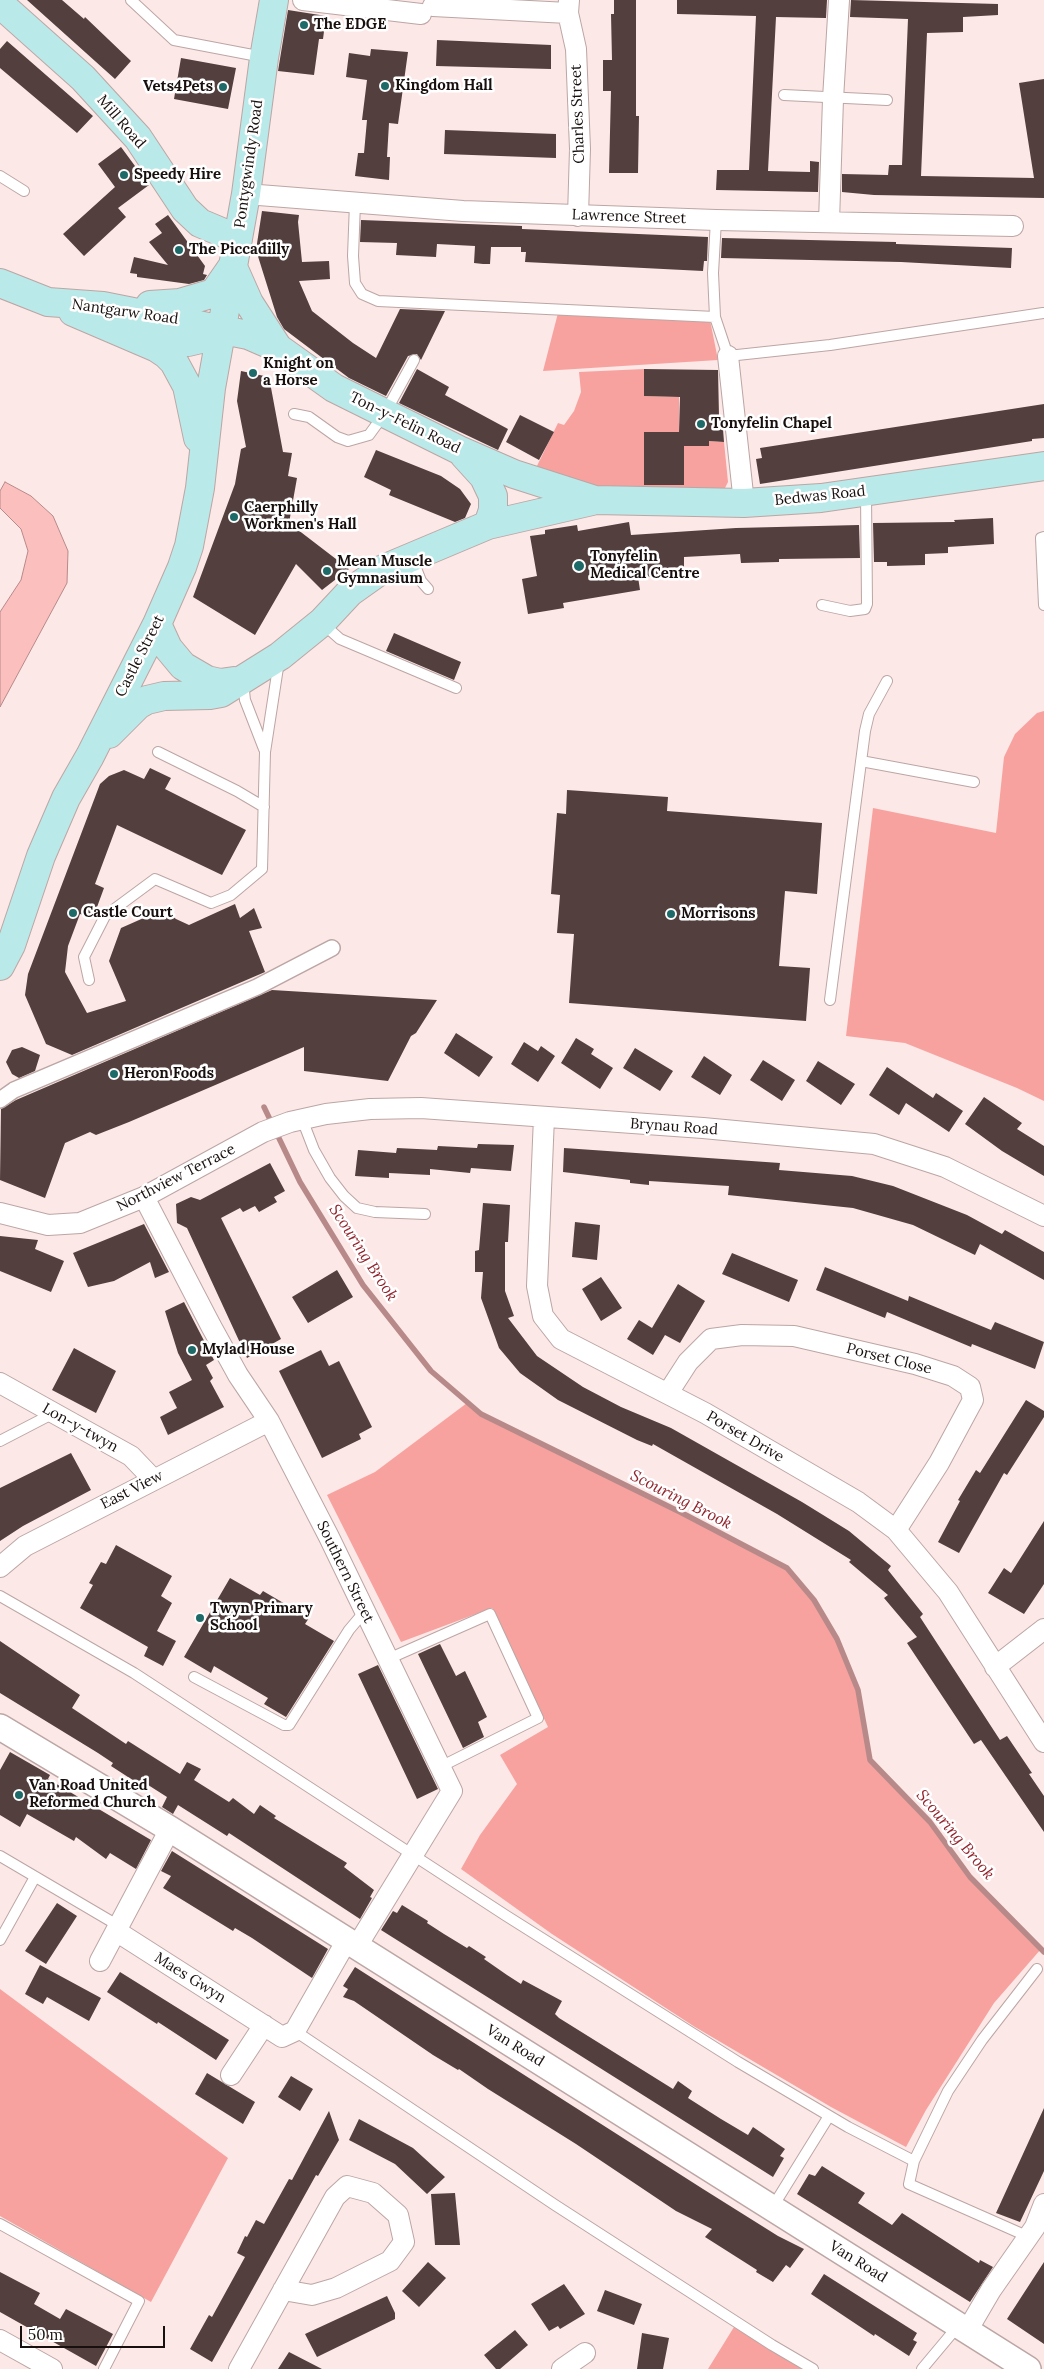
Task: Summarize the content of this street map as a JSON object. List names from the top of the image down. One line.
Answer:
{"streets":{"main road":["Mill Road","Pontygwindy Road","Nantgarw Road","Ton-y-Felin Road","Bedwas Road","Castle Street"],"street":["Charles Street","Lawrence Street","Brynau Road","Northview Terrace","Porset Close","Lon-y-twyn","Porset Drive","East View","Southern Street","Maes Gwyn","Van Road"]},"crossings":[["Charles Street","Lawrence Street"],["Mill Road","Pontygwindy Road"],["Pontygwindy Road","Lawrence Street"],["Pontygwindy Road","Nantgarw Road"],["Pontygwindy Road","Ton-y-Felin Road"],["Pontygwindy Road","Castle Street"],["Nantgarw Road","Ton-y-Felin Road"],["Nantgarw Road","Castle Street"],["Ton-y-Felin Road","Bedwas Road"],["Ton-y-Felin Road","Castle Street"],["Brynau Road","Northview Terrace"],["Brynau Road","Porset Drive"],["Northview Terrace","Southern Street"],["Porset Close","Porset Drive"],["Lon-y-twyn","East View"],["East View","Southern Street"],["Southern Street","Van Road"]],"water":["Scouring Brook"],"places":["The EDGE","Kingdom Hall","Vets4Pets","Speedy Hire","The Piccadilly","Knight on a Horse","Tonyfelin Chapel","Caerphilly Workmen's Hall","Tonyfelin Medical Centre","Mean Muscle Gymnasium","Castle Court","Morrisons","Heron Foods","Mylad House","Twyn Primary School","Van Road United Reformed Church"],"scale_bar":"50 m"}
